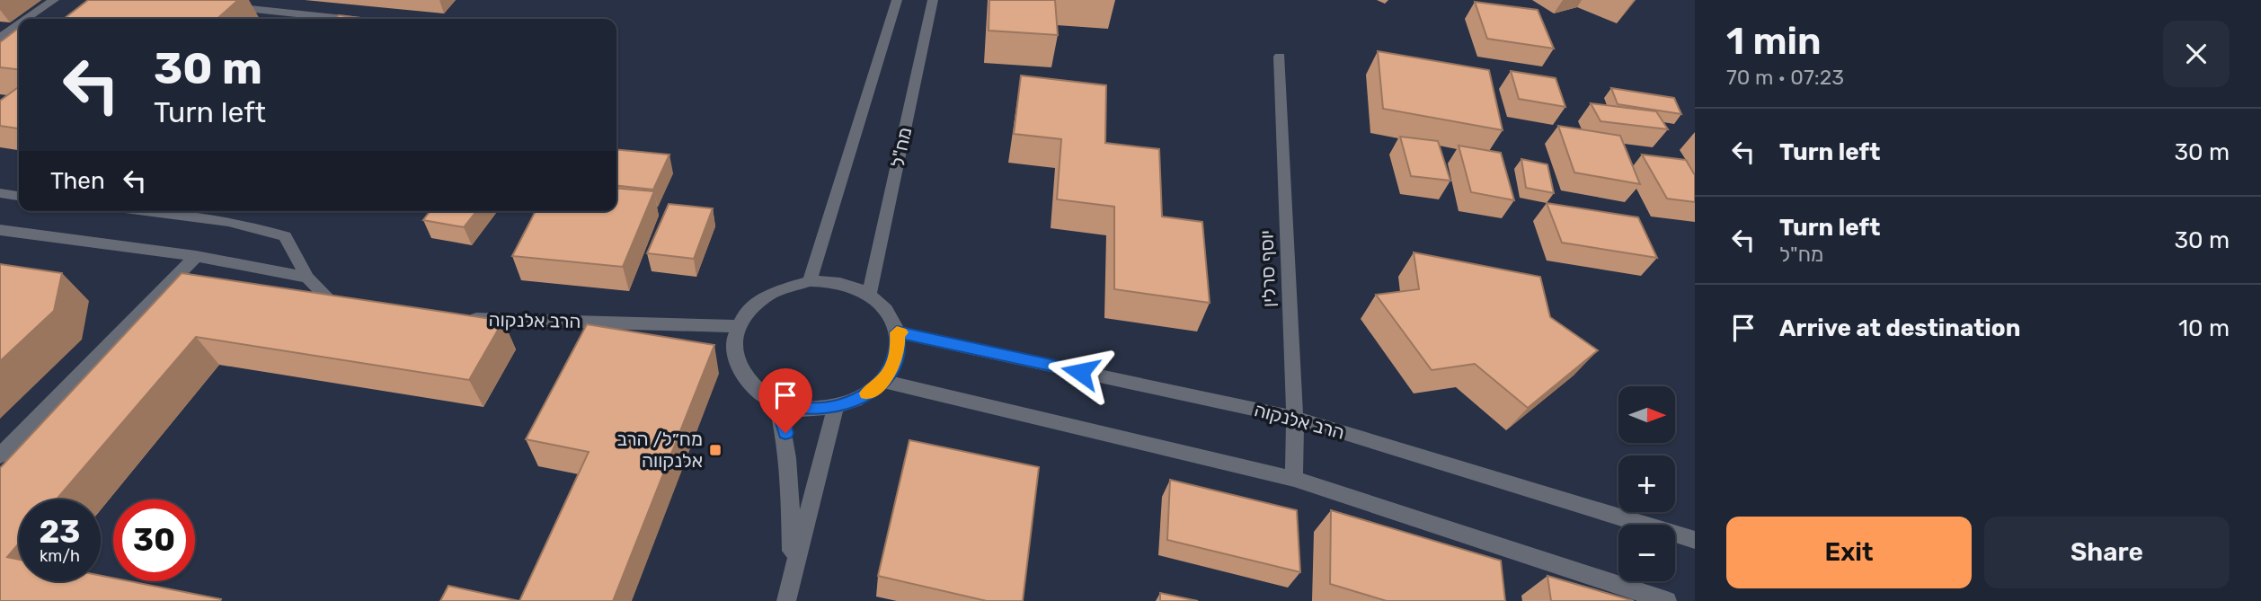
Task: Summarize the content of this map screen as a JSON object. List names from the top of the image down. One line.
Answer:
{"streets":{"street":["מח\"ל","יוסף סרלין","הרב אלנקוה"]},"crossings":[["מח\"ל","הרב אלנקוה"],["יוסף סרלין","הרב אלנקוה"]],"places":{"transit":["מח״ל/ הרב אלנקווה"]},"north":"right","page":{"heading":["1 min","70 m · 07:23"],"turn":["30 m","Turn left"],"list":[{"name":"Turn left","value":"30 m"},{"name":"Turn left","note":"מח\"ל","value":"30 m"},{"name":"Arrive at destination","value":"10 m"}],"then":"Then","map_buttons":["+","−"],"speed":"23 km/h","limit":"30","buttons":["Exit","Share"]}}
